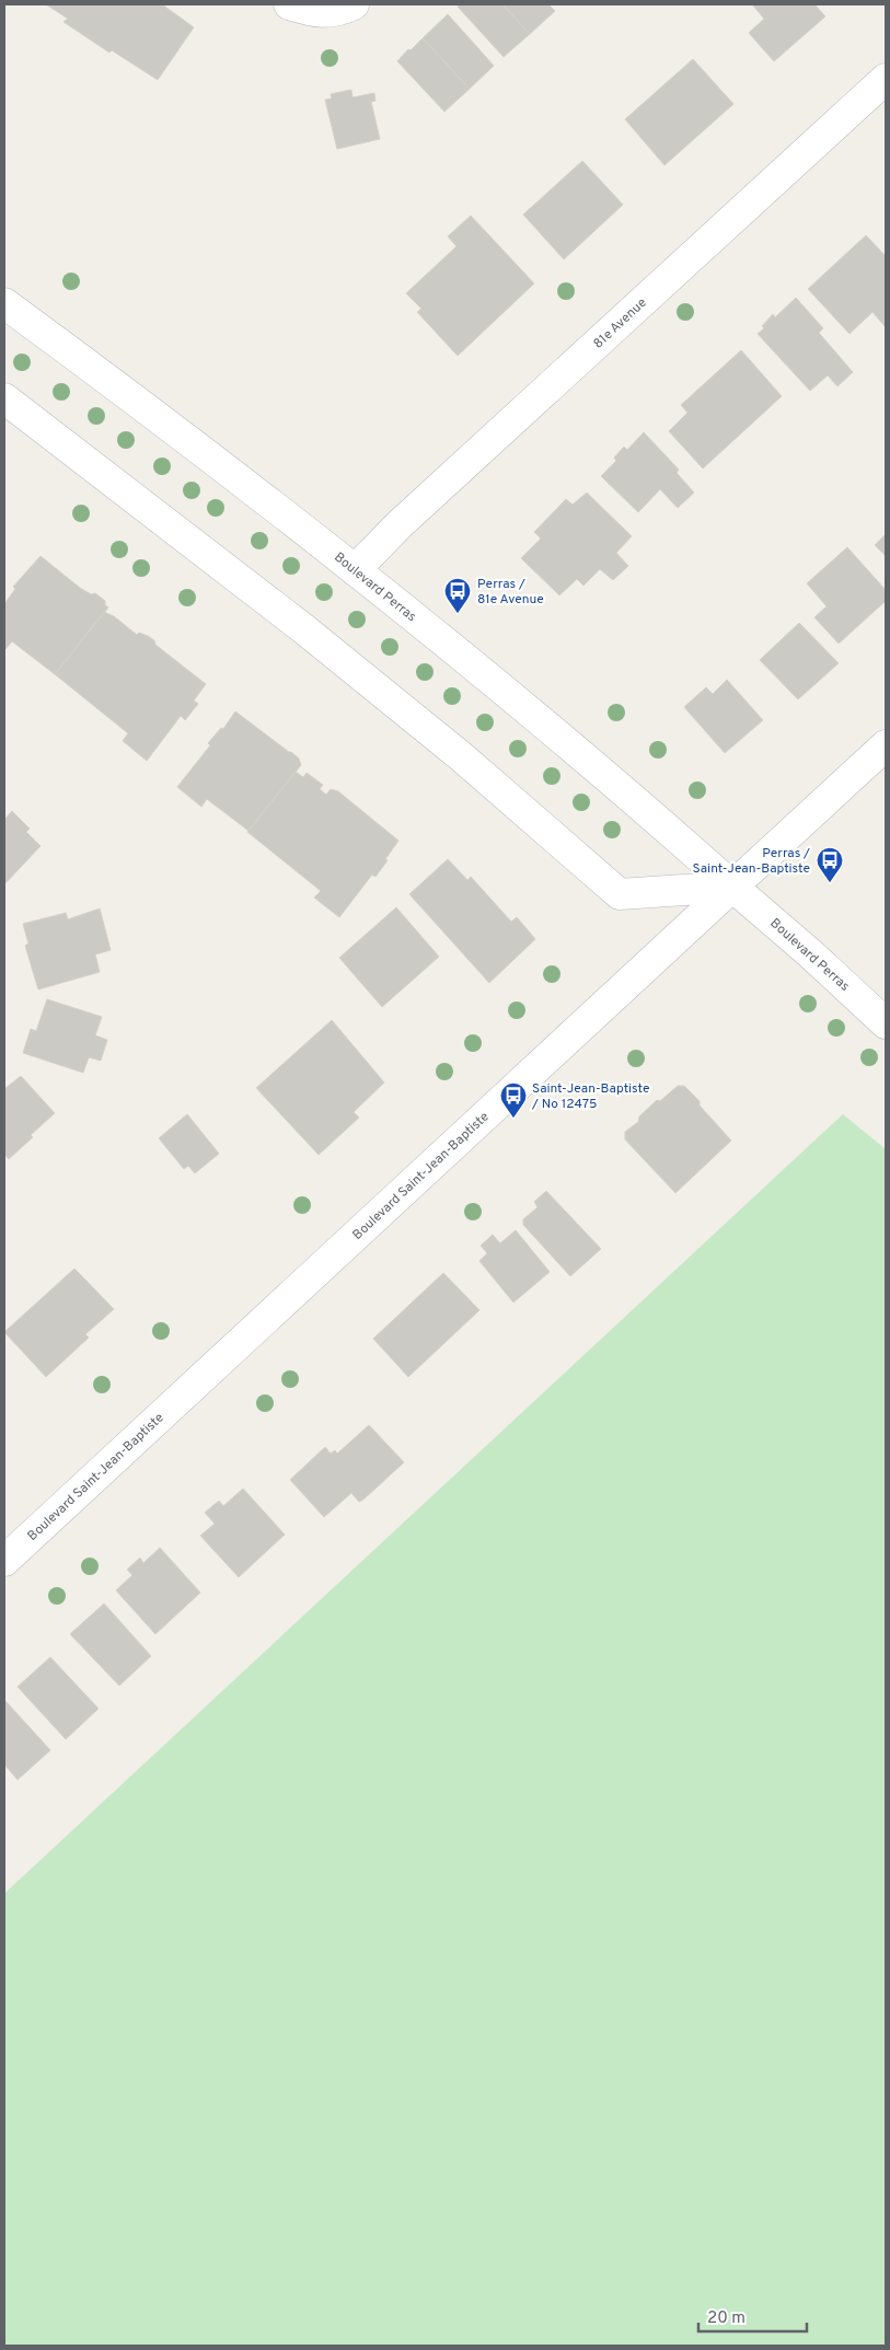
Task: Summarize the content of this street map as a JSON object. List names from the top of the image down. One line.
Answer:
{"streets":{"main road":["81e Avenue","Boulevard Perras","Boulevard Saint-Jean-Baptiste"]},"crossings":[["81e Avenue","Boulevard Perras"],["Boulevard Perras","Boulevard Saint-Jean-Baptiste"]],"places":{"bus stop":["Perras / 81e Avenue","Perras / Saint-Jean-Baptiste","Saint-Jean-Baptiste / No 12475"]},"scale_bar":"20 m"}
